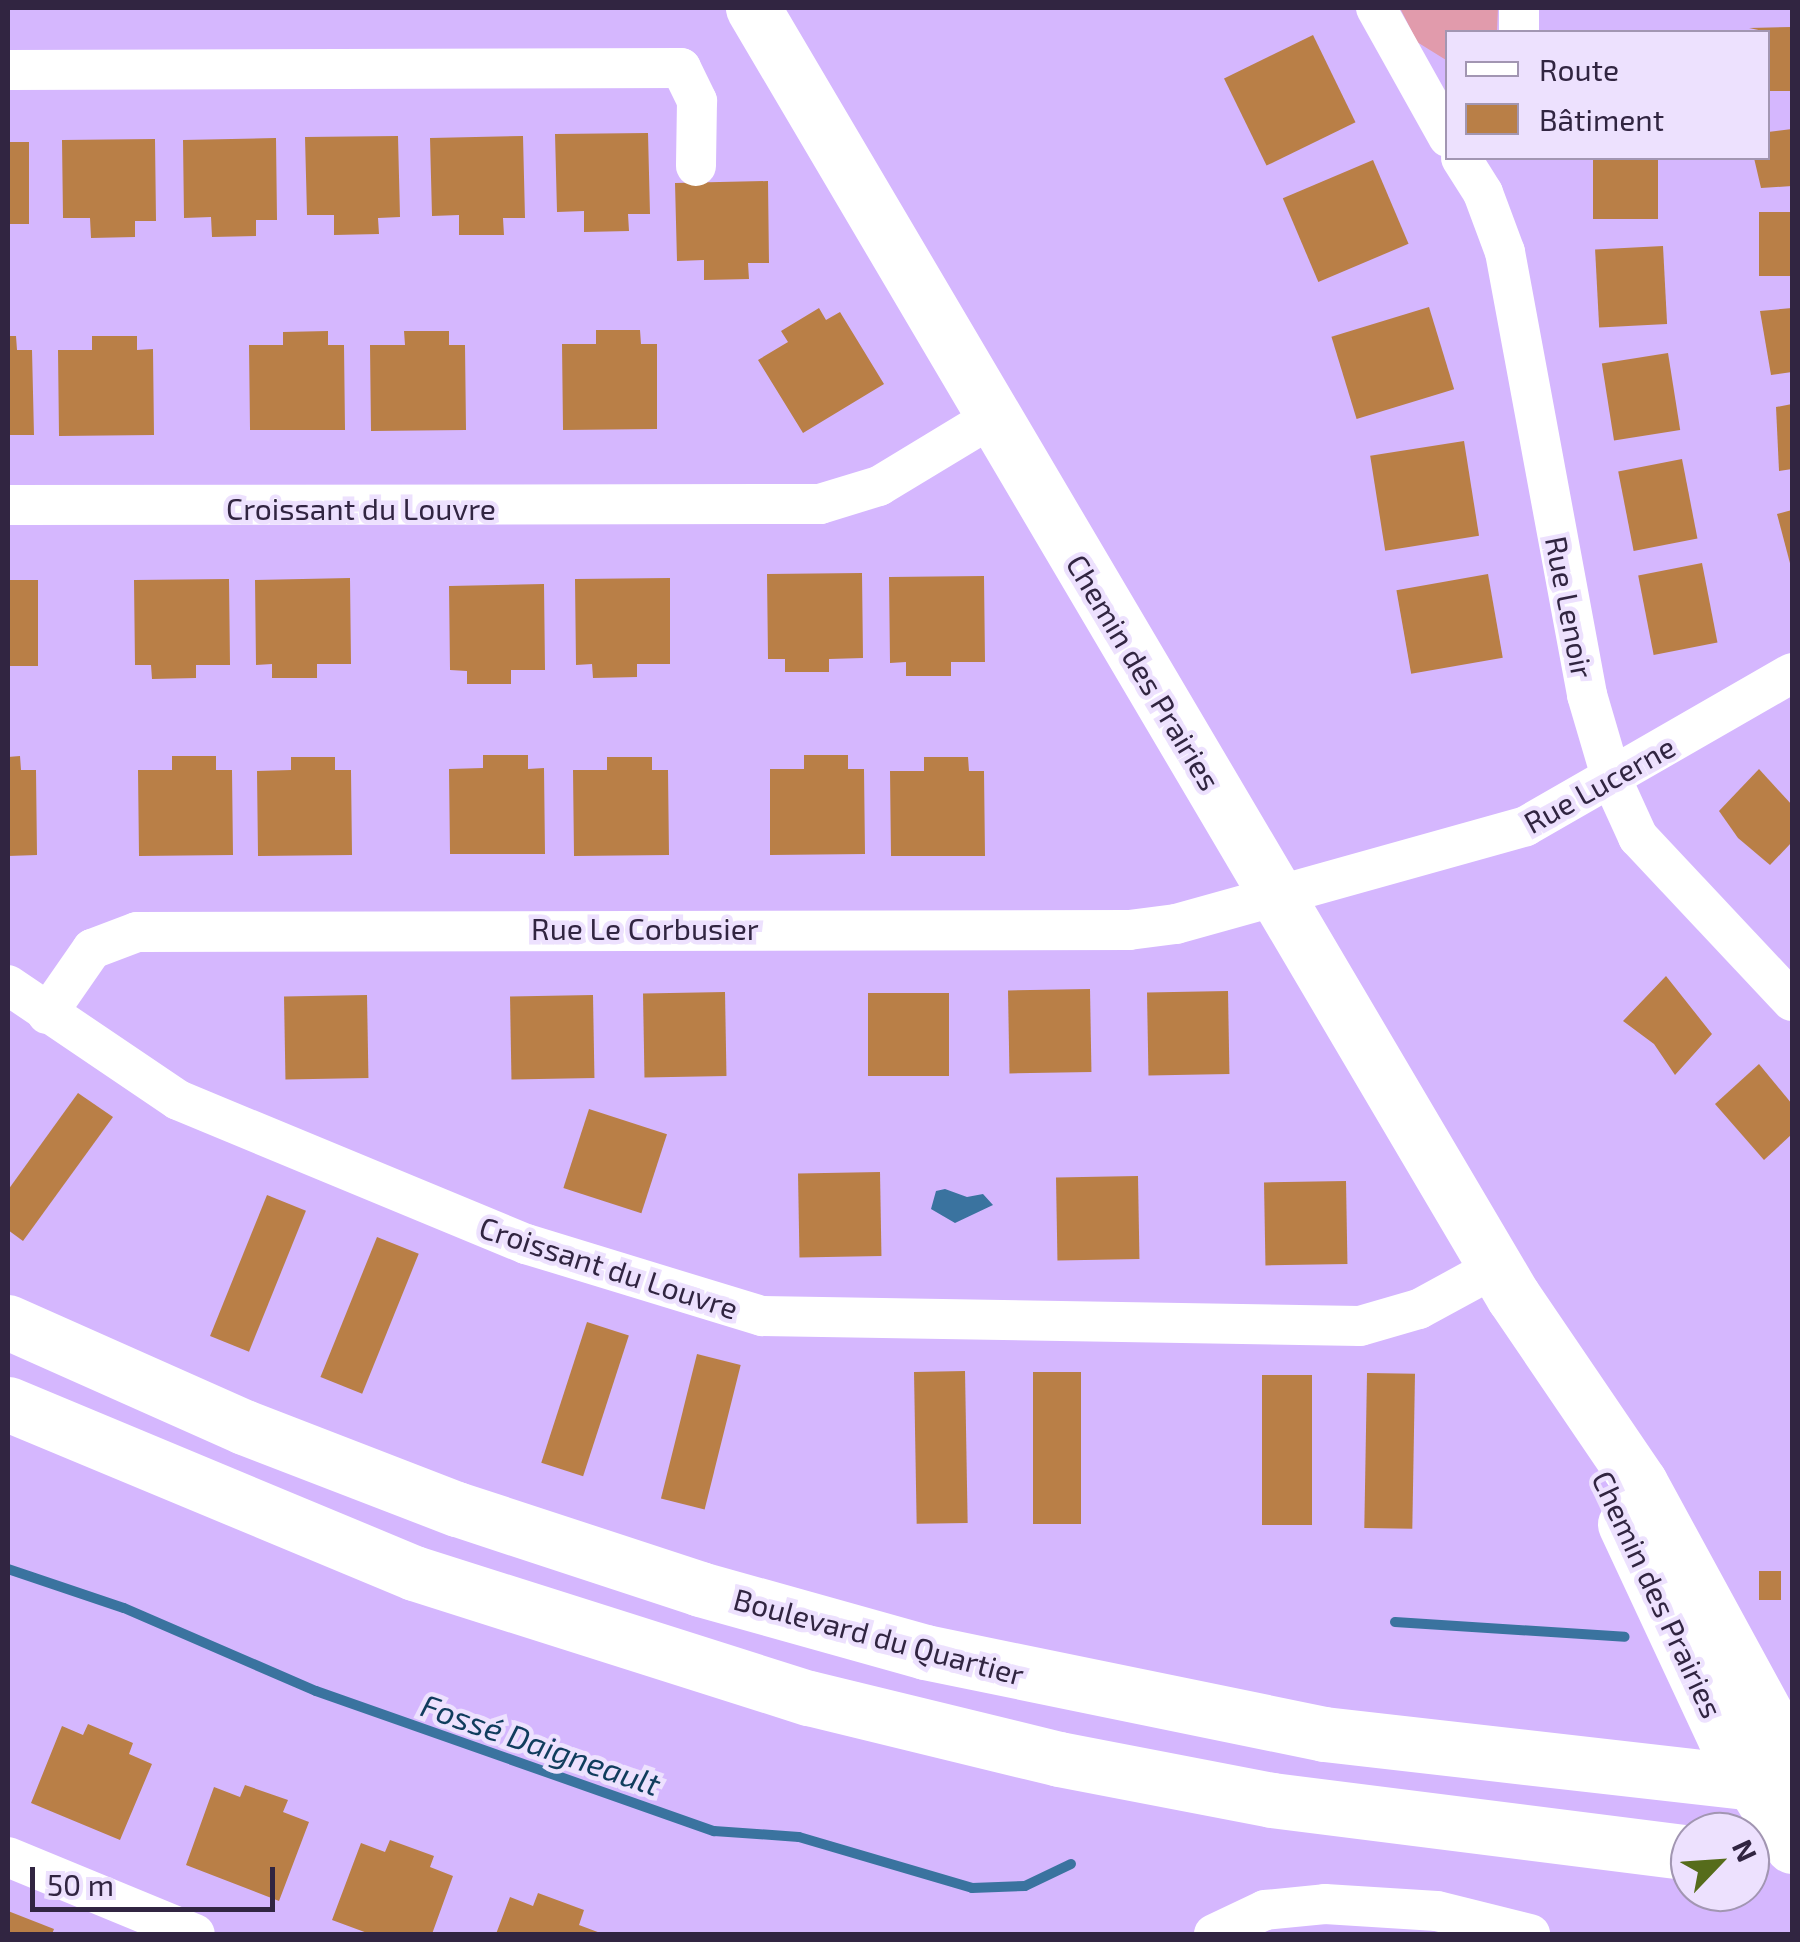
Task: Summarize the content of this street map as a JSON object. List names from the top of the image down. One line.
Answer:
{"streets":{"main road":["Chemin des Prairies","Boulevard du Quartier"],"street":["Croissant du Louvre","Rue Lenoir","Rue Lucerne","Rue Le Corbusier"]},"crossings":[["Croissant du Louvre","Chemin des Prairies"],["Croissant du Louvre","Rue Le Corbusier"],["Rue Lenoir","Rue Lucerne"],["Chemin des Prairies","Rue Lucerne"],["Chemin des Prairies","Rue Le Corbusier"],["Chemin des Prairies","Boulevard du Quartier"],["Rue Lucerne","Rue Le Corbusier"]],"water":["Fossé Daigneault"],"legend":["Route","Bâtiment"],"scale_bar":"50 m","north":"top right"}
